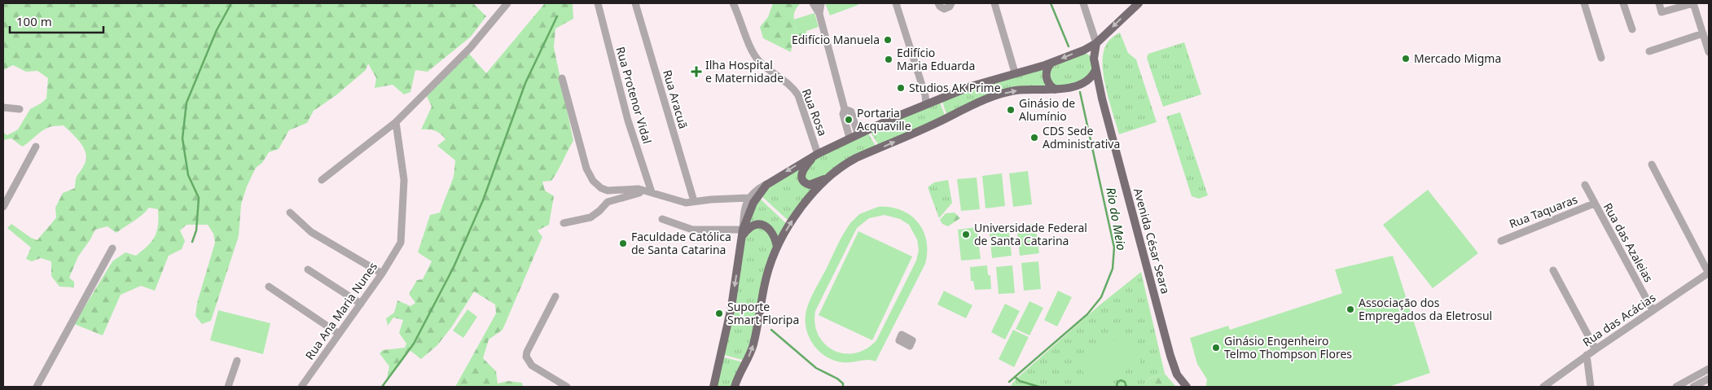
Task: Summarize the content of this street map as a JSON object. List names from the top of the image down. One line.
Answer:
{"streets":{"main road":["Avenida César Seara"],"street":["Rua Protenor Vidal","Rua Aracuã","Rua Rosa","Rua Taquaras","Rua das Azaleias","Rua Ana Maria Nunes","Rua das Acácias"]},"crossings":[["Rua Taquaras","Rua das Azaleias"],["Rua das Azaleias","Rua das Acácias"]],"water":["Rio do Meio"],"places":{"other":["Edifício Manuela","Mercado Migma","Edifício Maria Eduarda","Studios AK Prime","Ginásio de Alumínio","Portaria Acquaville","CDS Sede Administrativa","Universidade Federal de Santa Catarina","Faculdade Católica de Santa Catarina","Associação dos Empregados da Eletrosul","Suporte Smart Floripa","Ginásio Engenheiro Telmo Thompson Flores"],"health":["Ilha Hospital e Maternidade"]},"scale_bar":"100 m"}
